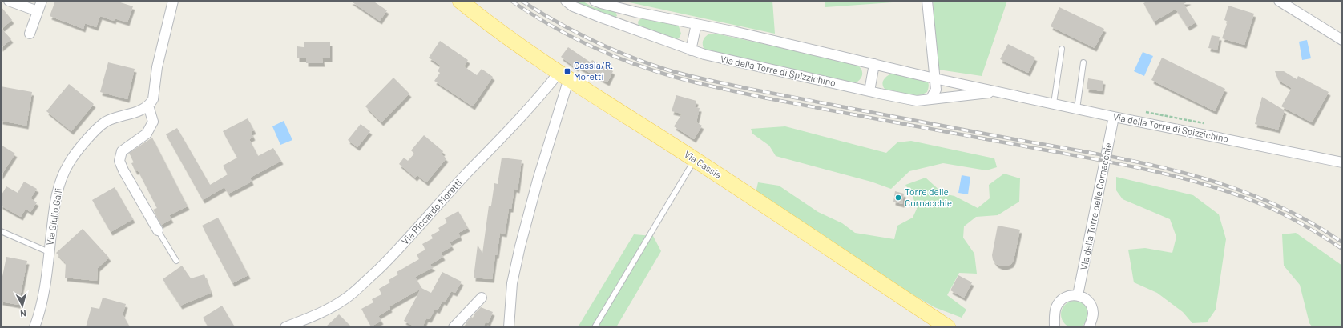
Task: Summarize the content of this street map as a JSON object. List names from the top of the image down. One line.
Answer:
{"streets":{"main road":["Via Cassia"],"street":["Via della Torre di Spizzichino","Via della Torre delle Cornacchie","Via Riccardo Moretti","Via Giulio Galli"]},"crossings":[["Via della Torre di Spizzichino","Via della Torre delle Cornacchie"],["Via Cassia","Via Riccardo Moretti"]],"places":{"transit":["Cassia/R. Moretti"],"other":["Torre delle Cornacchie"]},"north":"bottom"}
